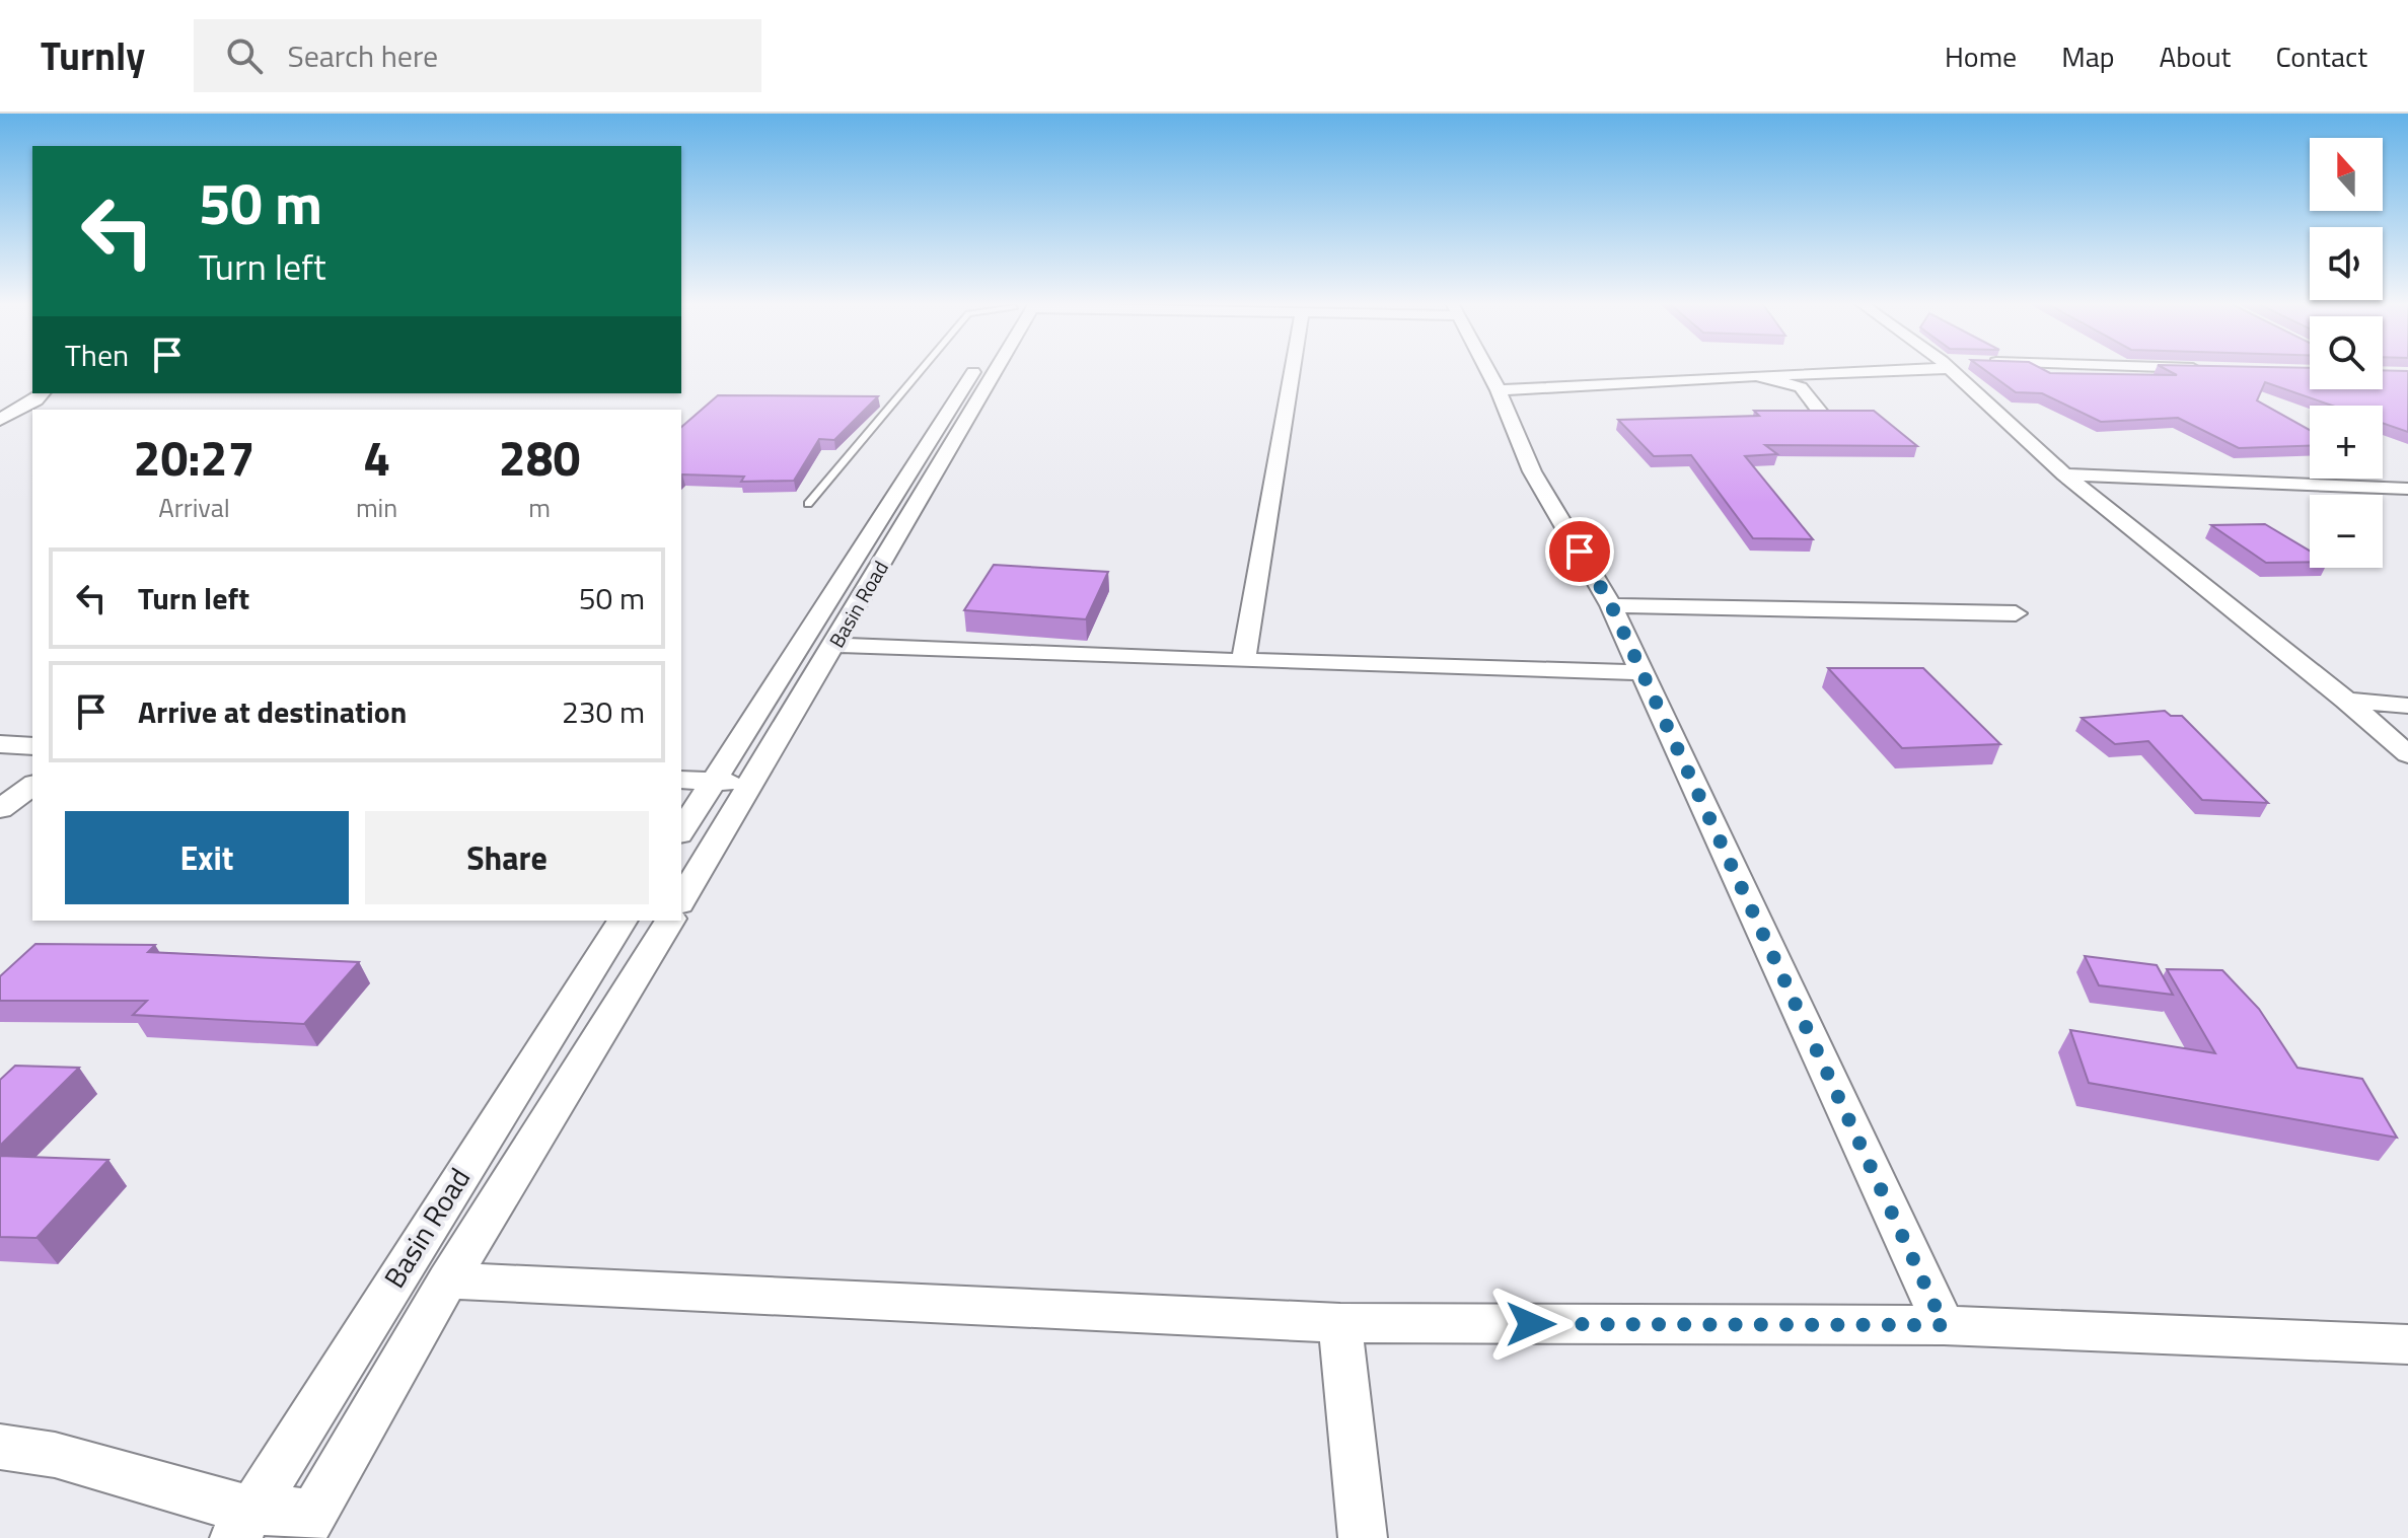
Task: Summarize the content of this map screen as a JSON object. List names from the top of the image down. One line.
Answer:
{"streets":{"street":["Basin Road"]},"north":"top","page":{"header":"Turnly","search":"Search here","nav":["Home","Map","About","Contact"],"map_buttons":["+","−"],"turn":["50 m","Turn left"],"then":"Then","eta":["20:27","Arrival","4","min","280","m"],"list":[{"name":"Turn left","value":"50 m"},{"name":"Arrive at destination","value":"230 m"}],"buttons":["Exit","Share"]}}
